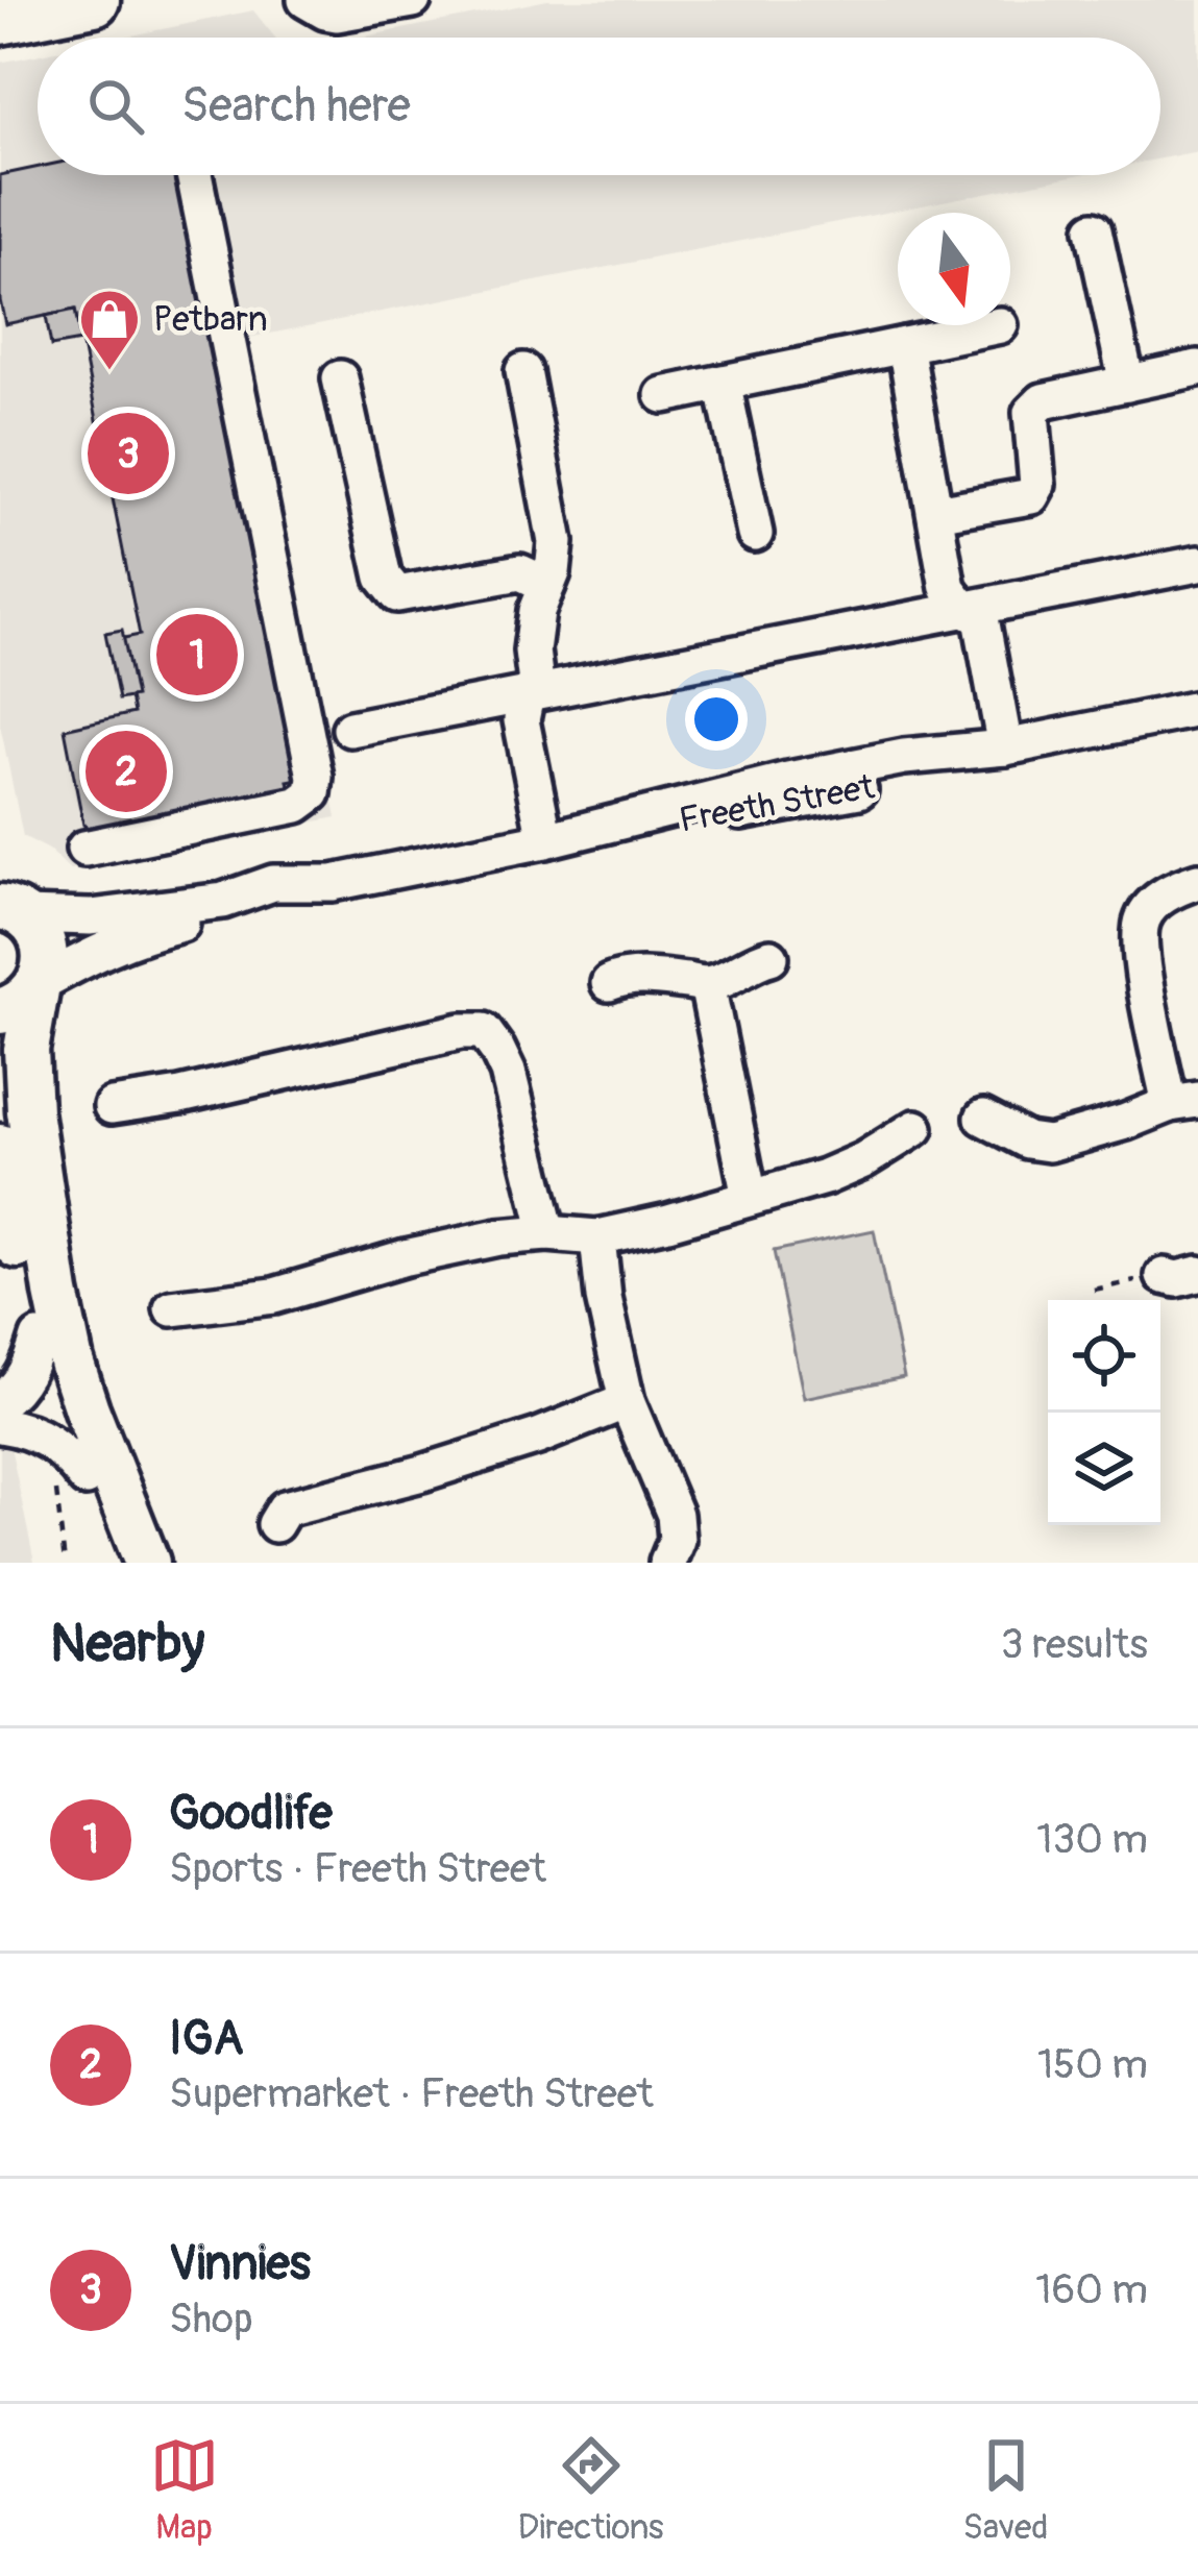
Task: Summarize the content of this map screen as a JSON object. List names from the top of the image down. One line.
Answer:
{"streets":{"street":["Freeth Street"]},"places":{"shop":["Petbarn"]},"north":"bottom","page":{"search":"Search here","pins":["3","1","2"],"heading":["Nearby","3 results"],"list":[{"mark":"1","name":"Goodlife","note":"Sports · Freeth Street","value":"130 m"},{"mark":"2","name":"IGA","note":"Supermarket · Freeth Street","value":"150 m"},{"mark":"3","name":"Vinnies","note":"Shop","value":"160 m"}],"nav":["Map","Directions","Saved"]}}
